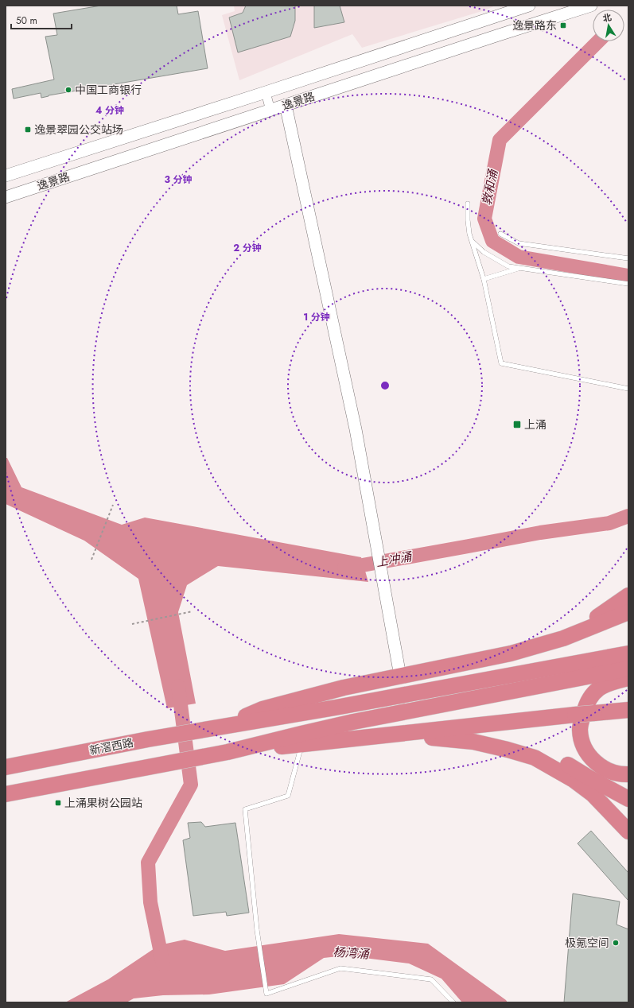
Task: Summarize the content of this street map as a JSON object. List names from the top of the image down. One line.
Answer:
{"streets":{"highway":["新滘西路"],"main road":["逸景路"]},"water":["敦和涌","上冲涌","杨湾涌"],"places":{"transit":["逸景路东","逸景翠园公交站场","上涌","上涌果树公园站"],"other":["中国工商银行","极氪空间"]},"scale_bar":"50 m","north":"top","rings":["4 分钟","3 分钟","2 分钟","1 分钟"]}
